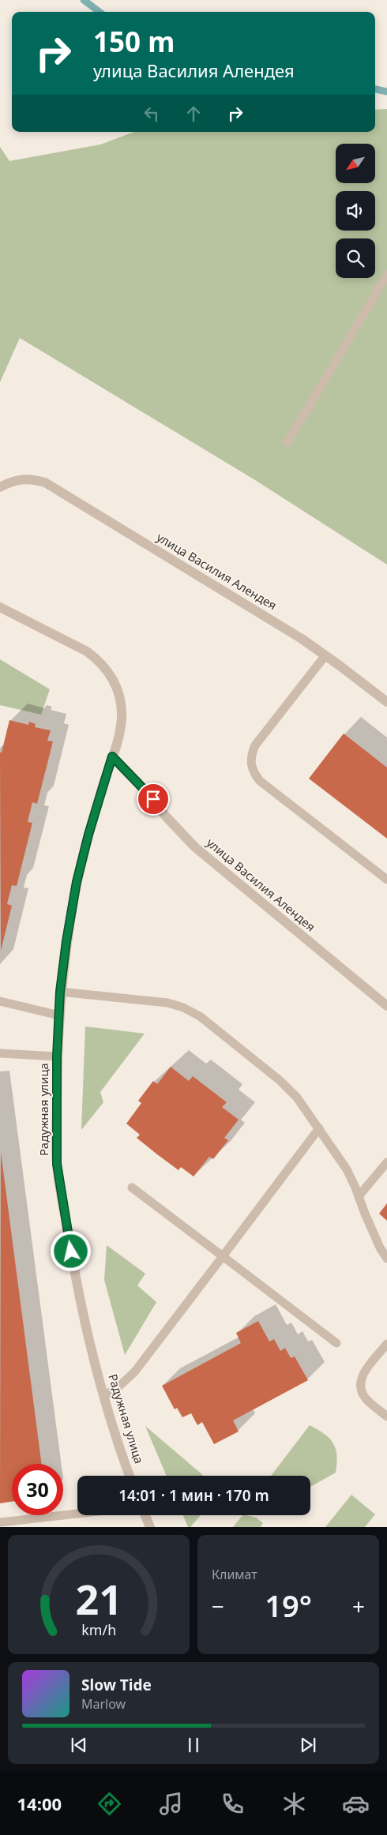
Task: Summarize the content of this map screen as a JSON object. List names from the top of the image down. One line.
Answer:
{"streets":{"street":["улица Василия Алендея","Радужная улица"]},"crossings":[["улица Василия Алендея","Радужная улица"]],"north":"bottom left","page":{"turn":["150 m","улица Василия Алендея"],"limit":"30","trip":"14:01 · 1 мин · 170 m","tile":"Климат","heat":["−","19°","+"],"song":["Slow Tide","Marlow"],"tabs":"14:00","gauge":["21","km/h"]}}
